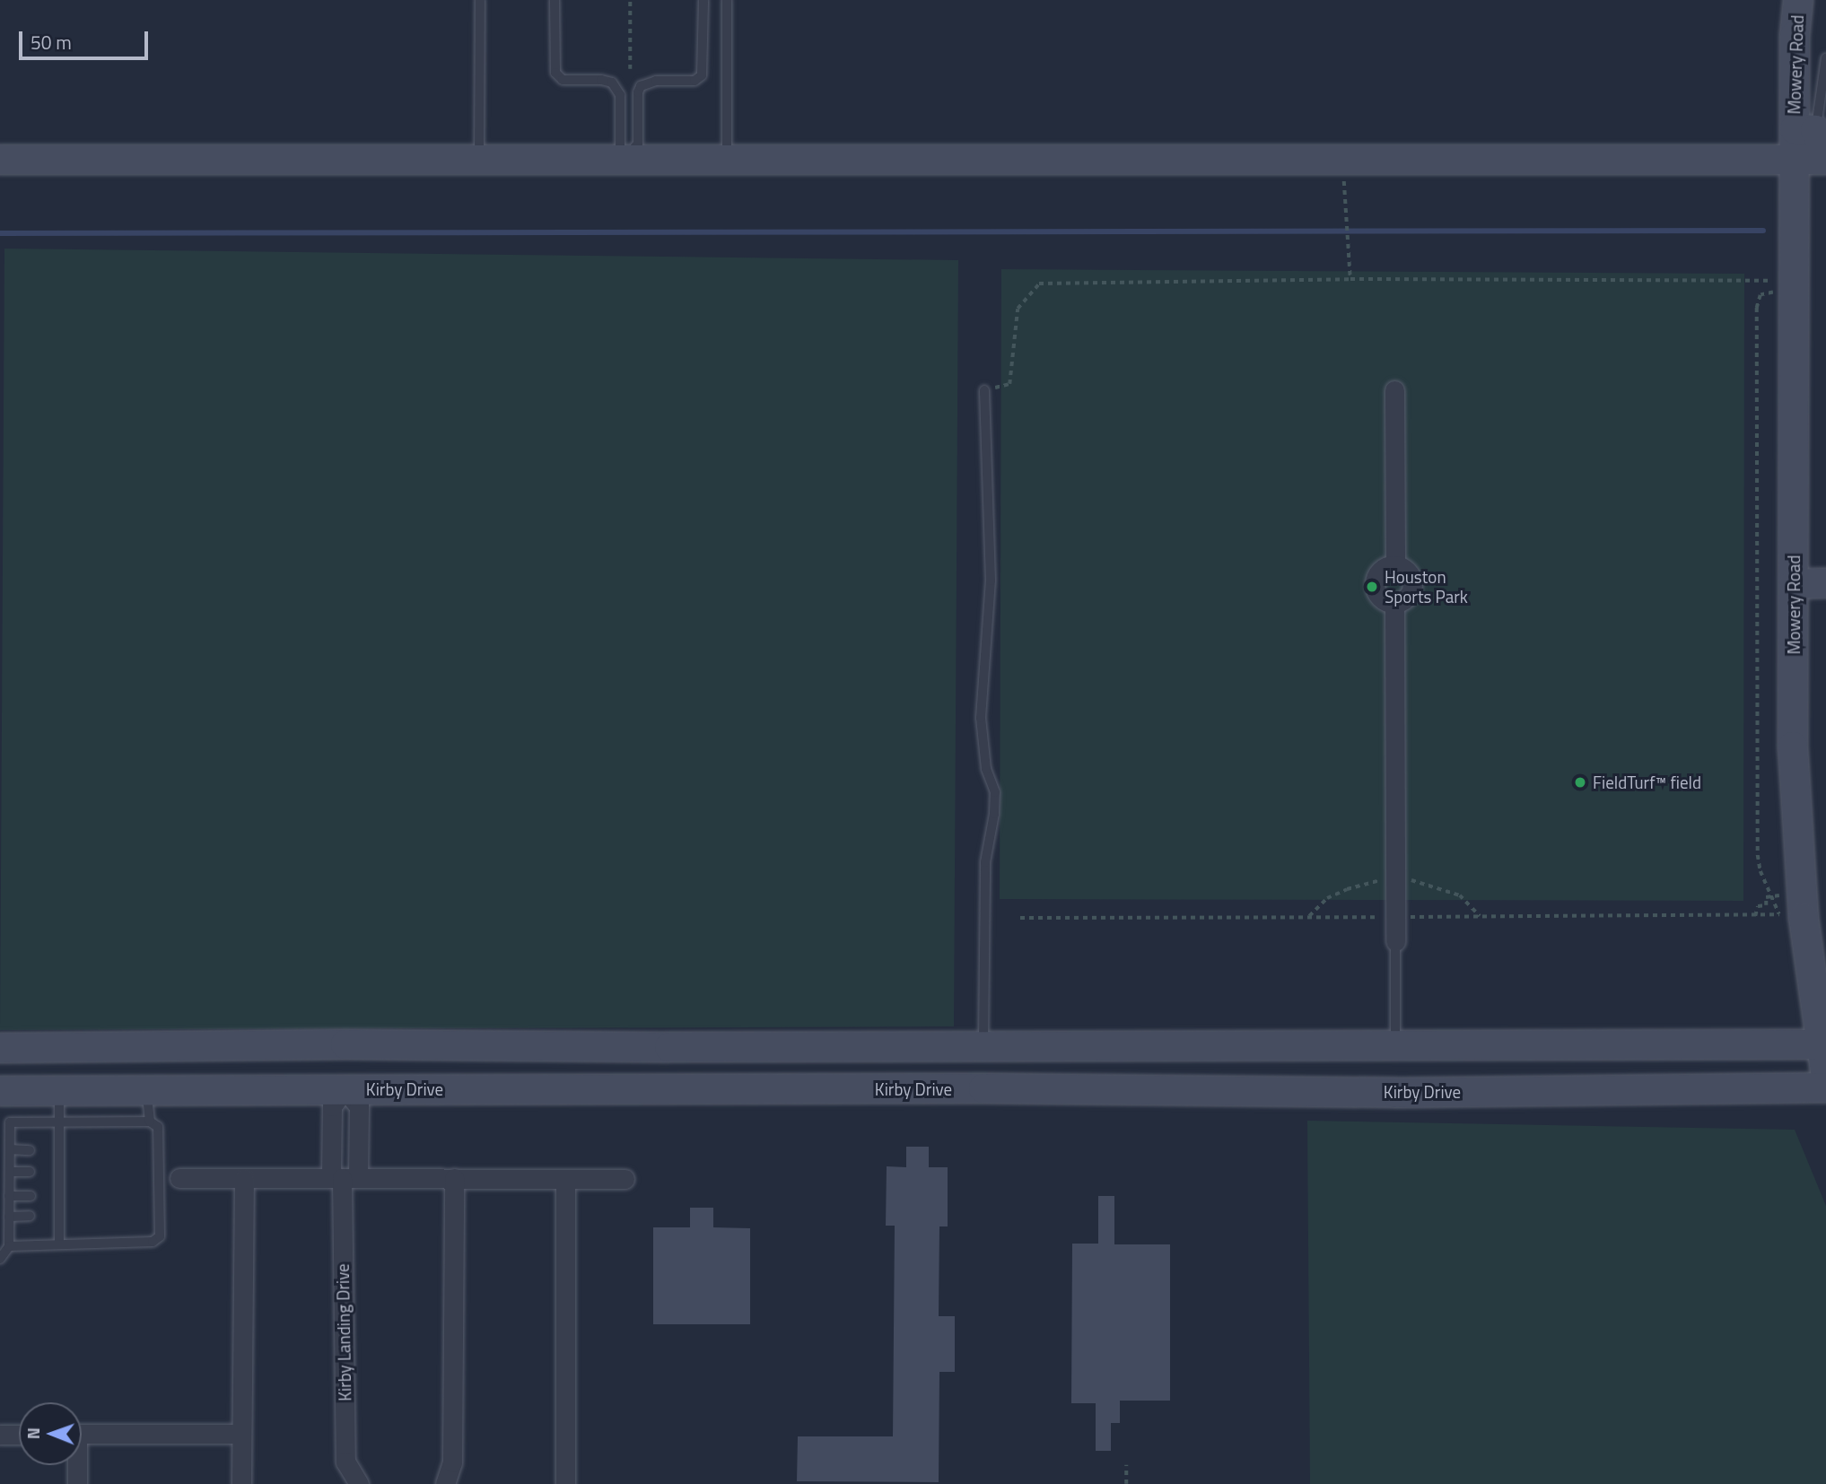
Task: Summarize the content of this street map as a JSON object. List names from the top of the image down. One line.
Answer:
{"streets":{"street":["Mowery Road","Kirby Drive","Kirby Landing Drive"]},"crossings":[["Kirby Drive","Kirby Landing Drive"]],"places":["Houston Sports Park","FieldTurf™ field"],"scale_bar":"50 m","north":"left"}
